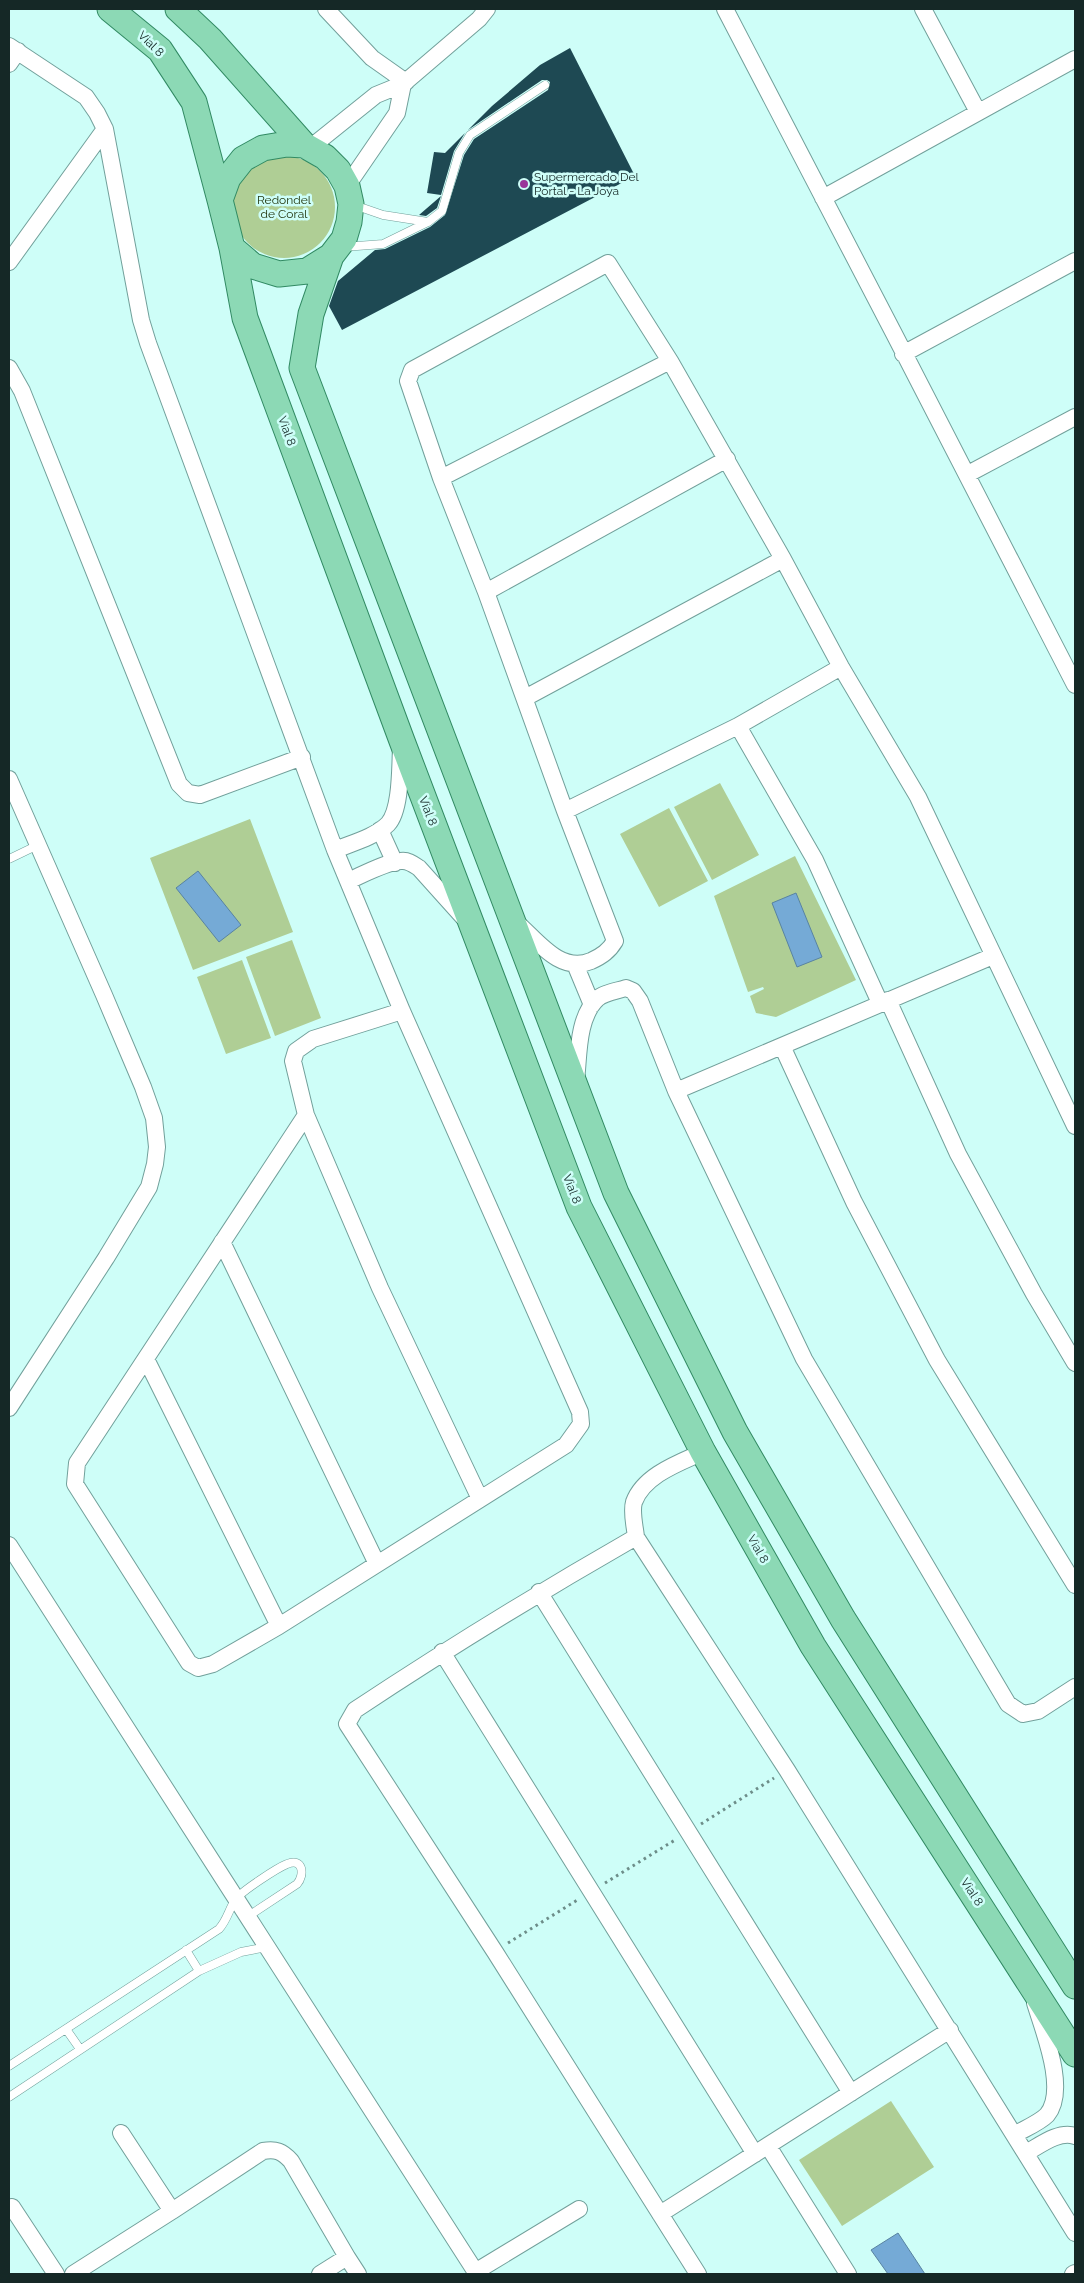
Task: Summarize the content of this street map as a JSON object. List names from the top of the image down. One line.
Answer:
{"streets":{"main road":["Vial 8"]},"parks":["Redondel de Coral"],"places":["Supermercado Del Portal - La Joya"]}
